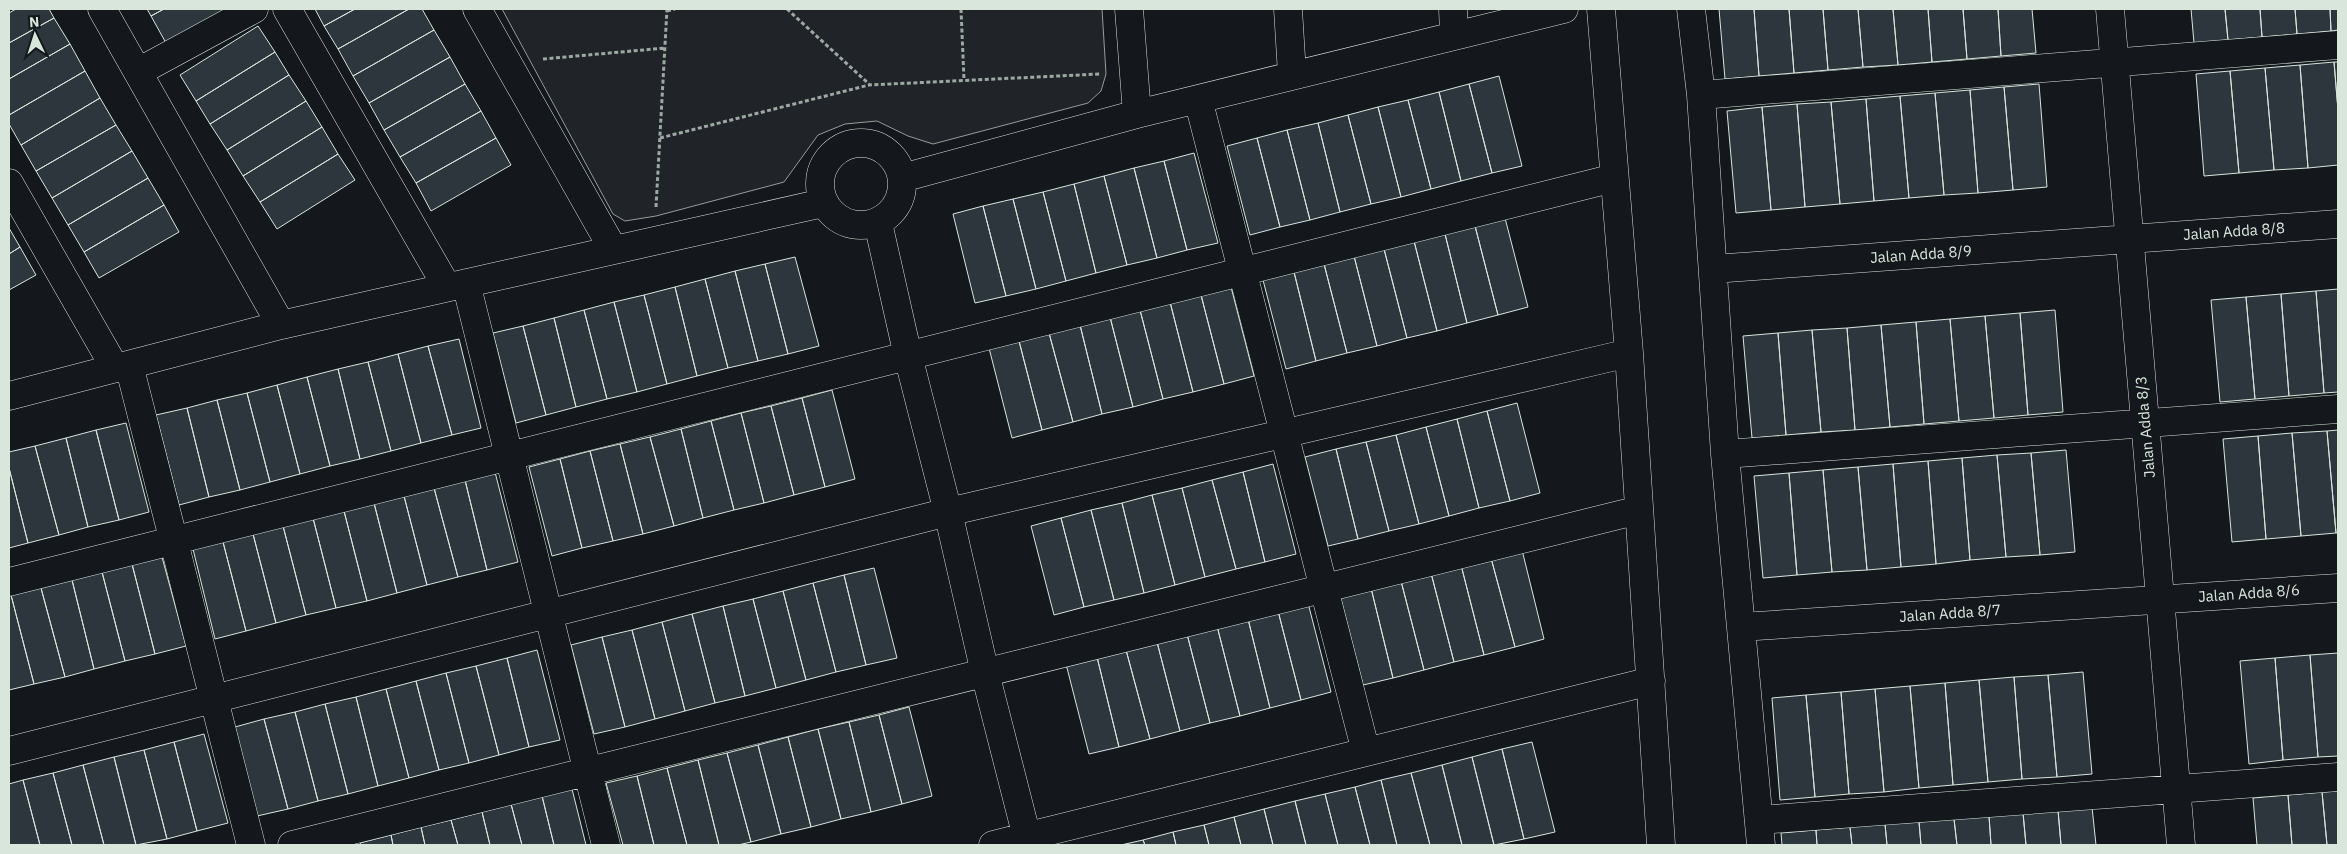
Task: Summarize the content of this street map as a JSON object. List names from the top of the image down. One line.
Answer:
{"streets":{"street":["Jalan Adda 8/8","Jalan Adda 8/9","Jalan Adda 8/3","Jalan Adda 8/6","Jalan Adda 8/7"]},"crossings":[["Jalan Adda 8/8","Jalan Adda 8/9"],["Jalan Adda 8/8","Jalan Adda 8/3"],["Jalan Adda 8/9","Jalan Adda 8/3"],["Jalan Adda 8/3","Jalan Adda 8/6"],["Jalan Adda 8/3","Jalan Adda 8/7"],["Jalan Adda 8/6","Jalan Adda 8/7"]],"north":"top"}
